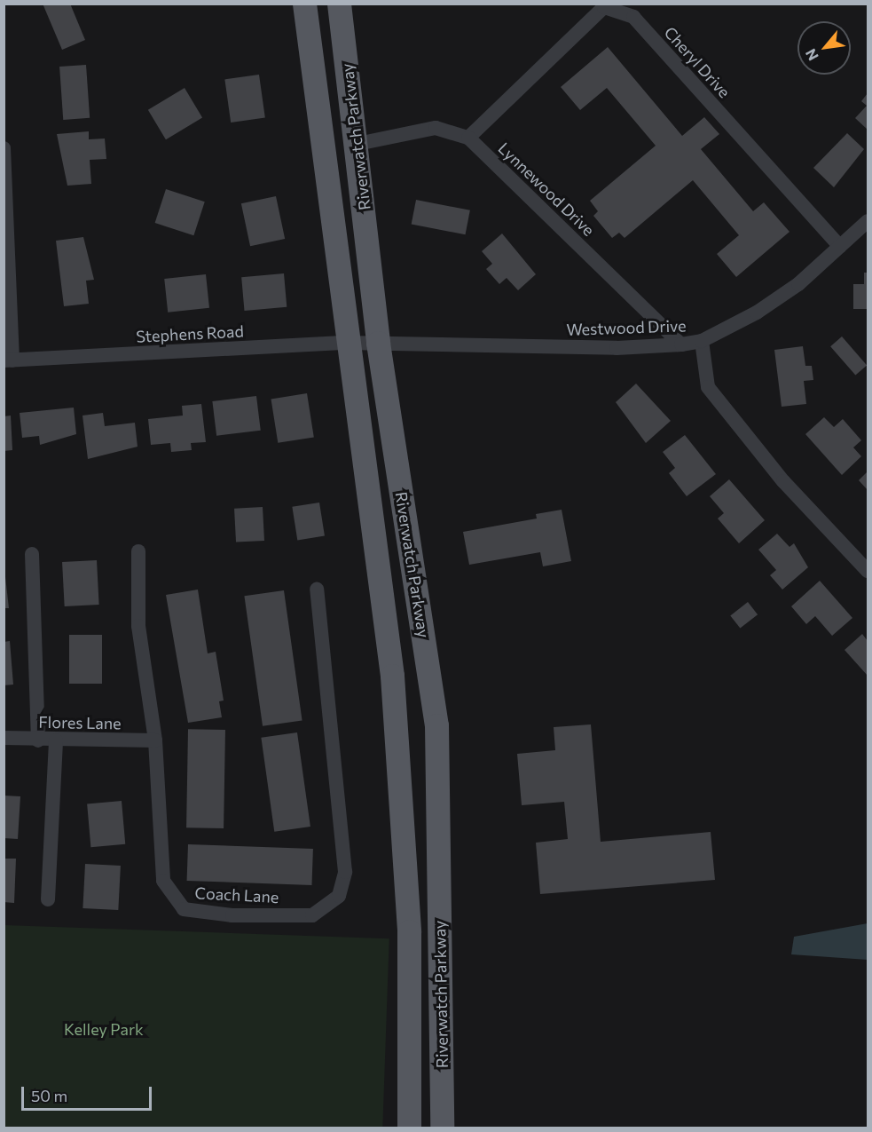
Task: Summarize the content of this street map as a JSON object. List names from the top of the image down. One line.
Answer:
{"streets":{"main road":["Riverwatch Parkway"],"street":["Cheryl Drive","Lynnewood Drive","Westwood Drive","Stephens Road","Flores Lane","Coach Lane"]},"crossings":[["Cheryl Drive","Lynnewood Drive"],["Cheryl Drive","Westwood Drive"],["Riverwatch Parkway","Lynnewood Drive"],["Riverwatch Parkway","Westwood Drive"],["Riverwatch Parkway","Stephens Road"],["Lynnewood Drive","Westwood Drive"],["Westwood Drive","Stephens Road"],["Flores Lane","Coach Lane"]],"parks":["Kelley Park"],"scale_bar":"50 m","north":"bottom left"}
